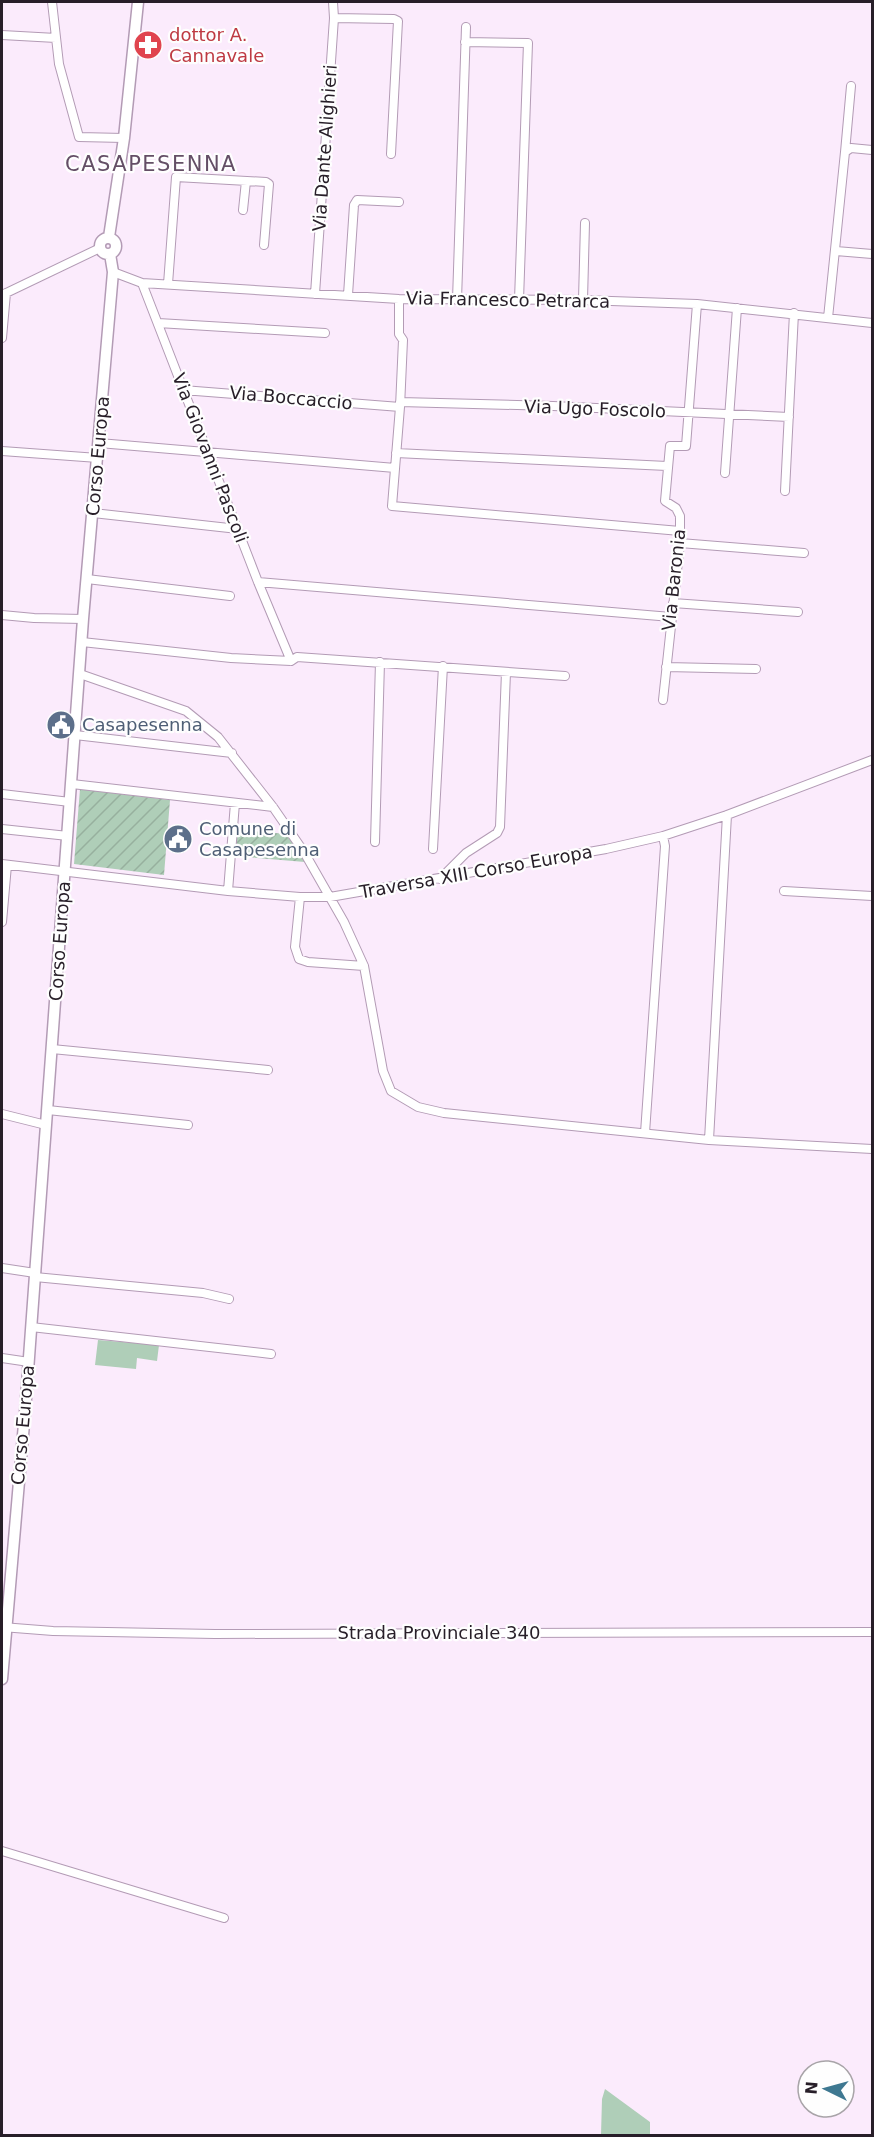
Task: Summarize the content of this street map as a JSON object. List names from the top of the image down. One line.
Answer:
{"streets":{"street":["Via Dante Alighieri","Via Francesco Petrarca","Via Boccaccio","Via Ugo Foscolo","Corso Europa","Via Giovanni Pascoli","Via Baronia","Traversa XIII Corso Europa","Strada Provinciale 340"]},"crossings":[["Via Dante Alighieri","Via Francesco Petrarca"],["Via Francesco Petrarca","Via Giovanni Pascoli"],["Via Francesco Petrarca","Via Baronia"],["Via Boccaccio","Via Ugo Foscolo"],["Via Boccaccio","Via Giovanni Pascoli"],["Via Ugo Foscolo","Via Baronia"],["Corso Europa","Traversa XIII Corso Europa"],["Corso Europa","Strada Provinciale 340"]],"districts":["CASAPESENNA"],"places":{"pharmacy":["dottor A. Cannavale"],"public building":["Casapesenna","Comune di Casapesenna"]},"north":"left"}
